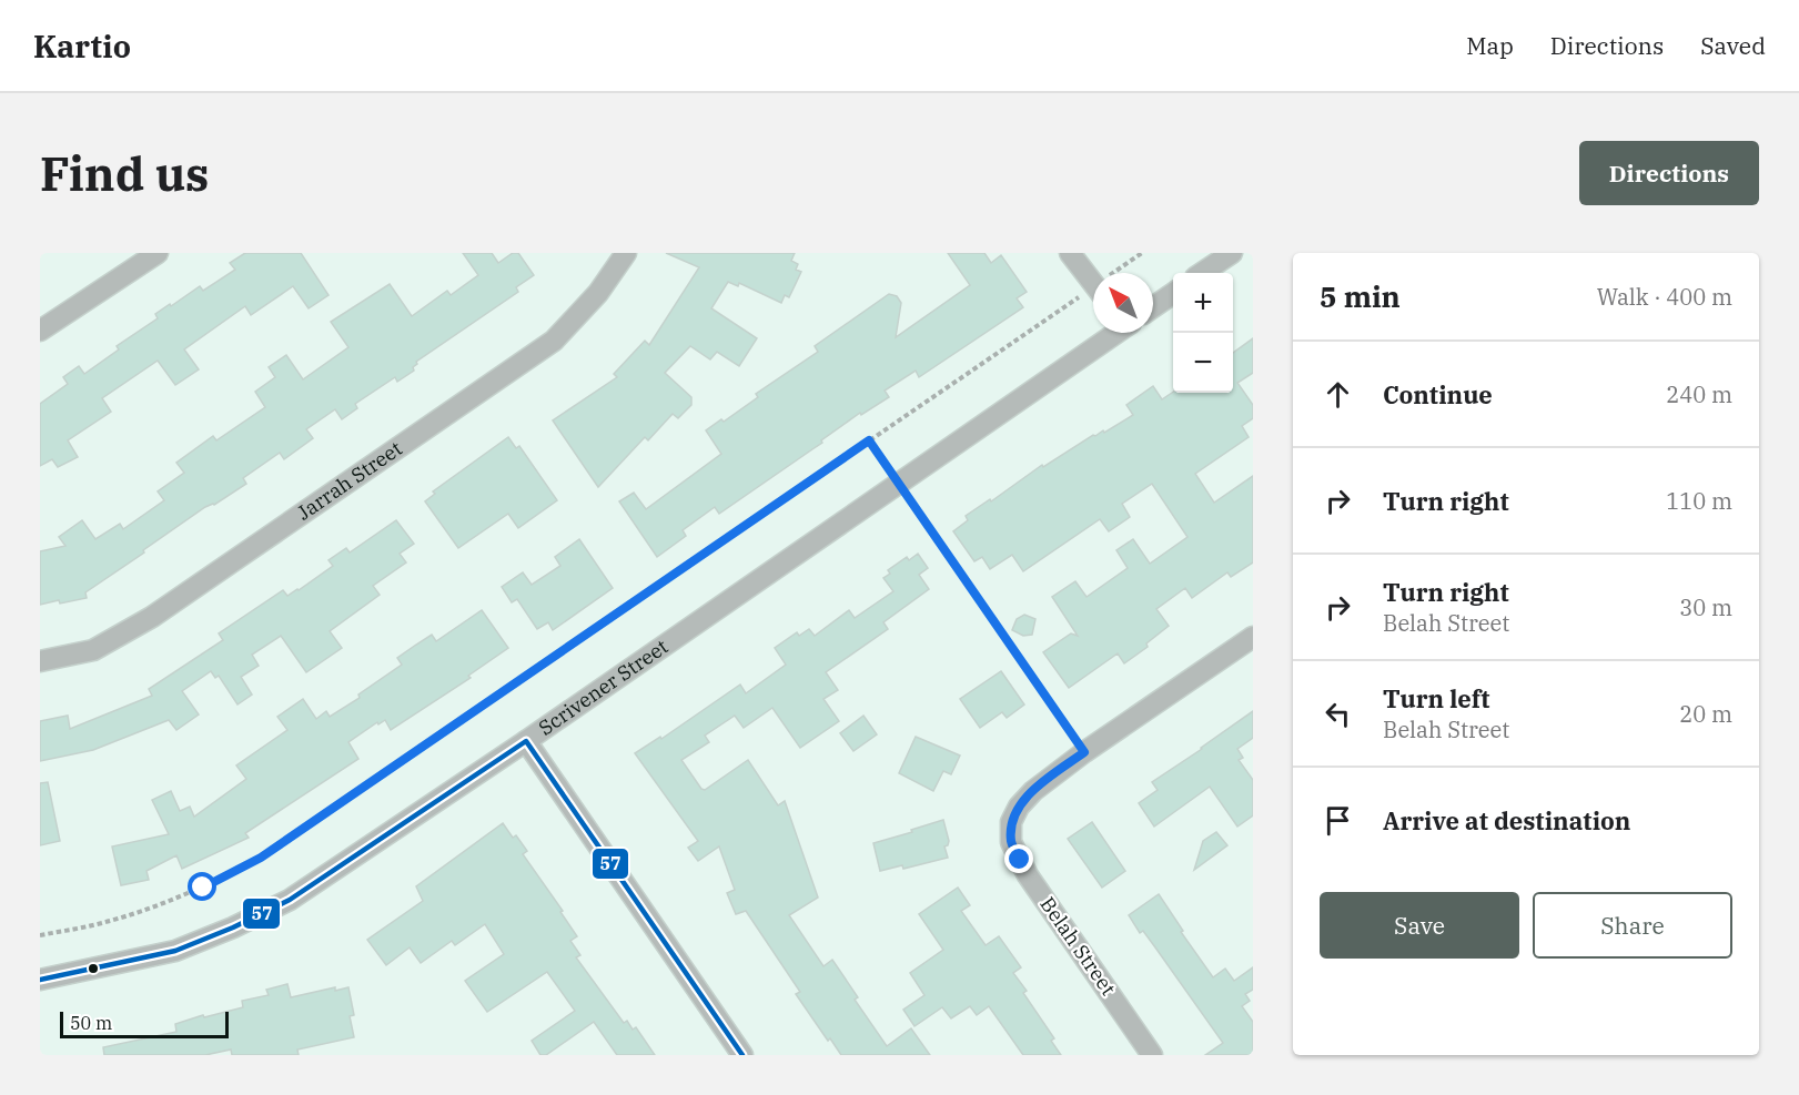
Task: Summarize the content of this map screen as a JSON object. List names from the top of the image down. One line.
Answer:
{"streets":{"street":["Jarrah Street","Scrivener Street","Belah Street"]},"lines":["transit line 57"],"scale_bar":"50 m","north":"top left","page":{"header":"Kartio","nav":["Map","Directions","Saved"],"buttons":["Directions",["Save","Share"]],"title":"Find us","heading":["5 min","Walk · 400 m"],"map_buttons":["+","−"],"list":[["Continue","240 m"],["Turn right","110 m"],["Turn right","Belah Street","30 m"],["Turn left","Belah Street","20 m"],"Arrive at destination"],"scale":"50 m"}}
